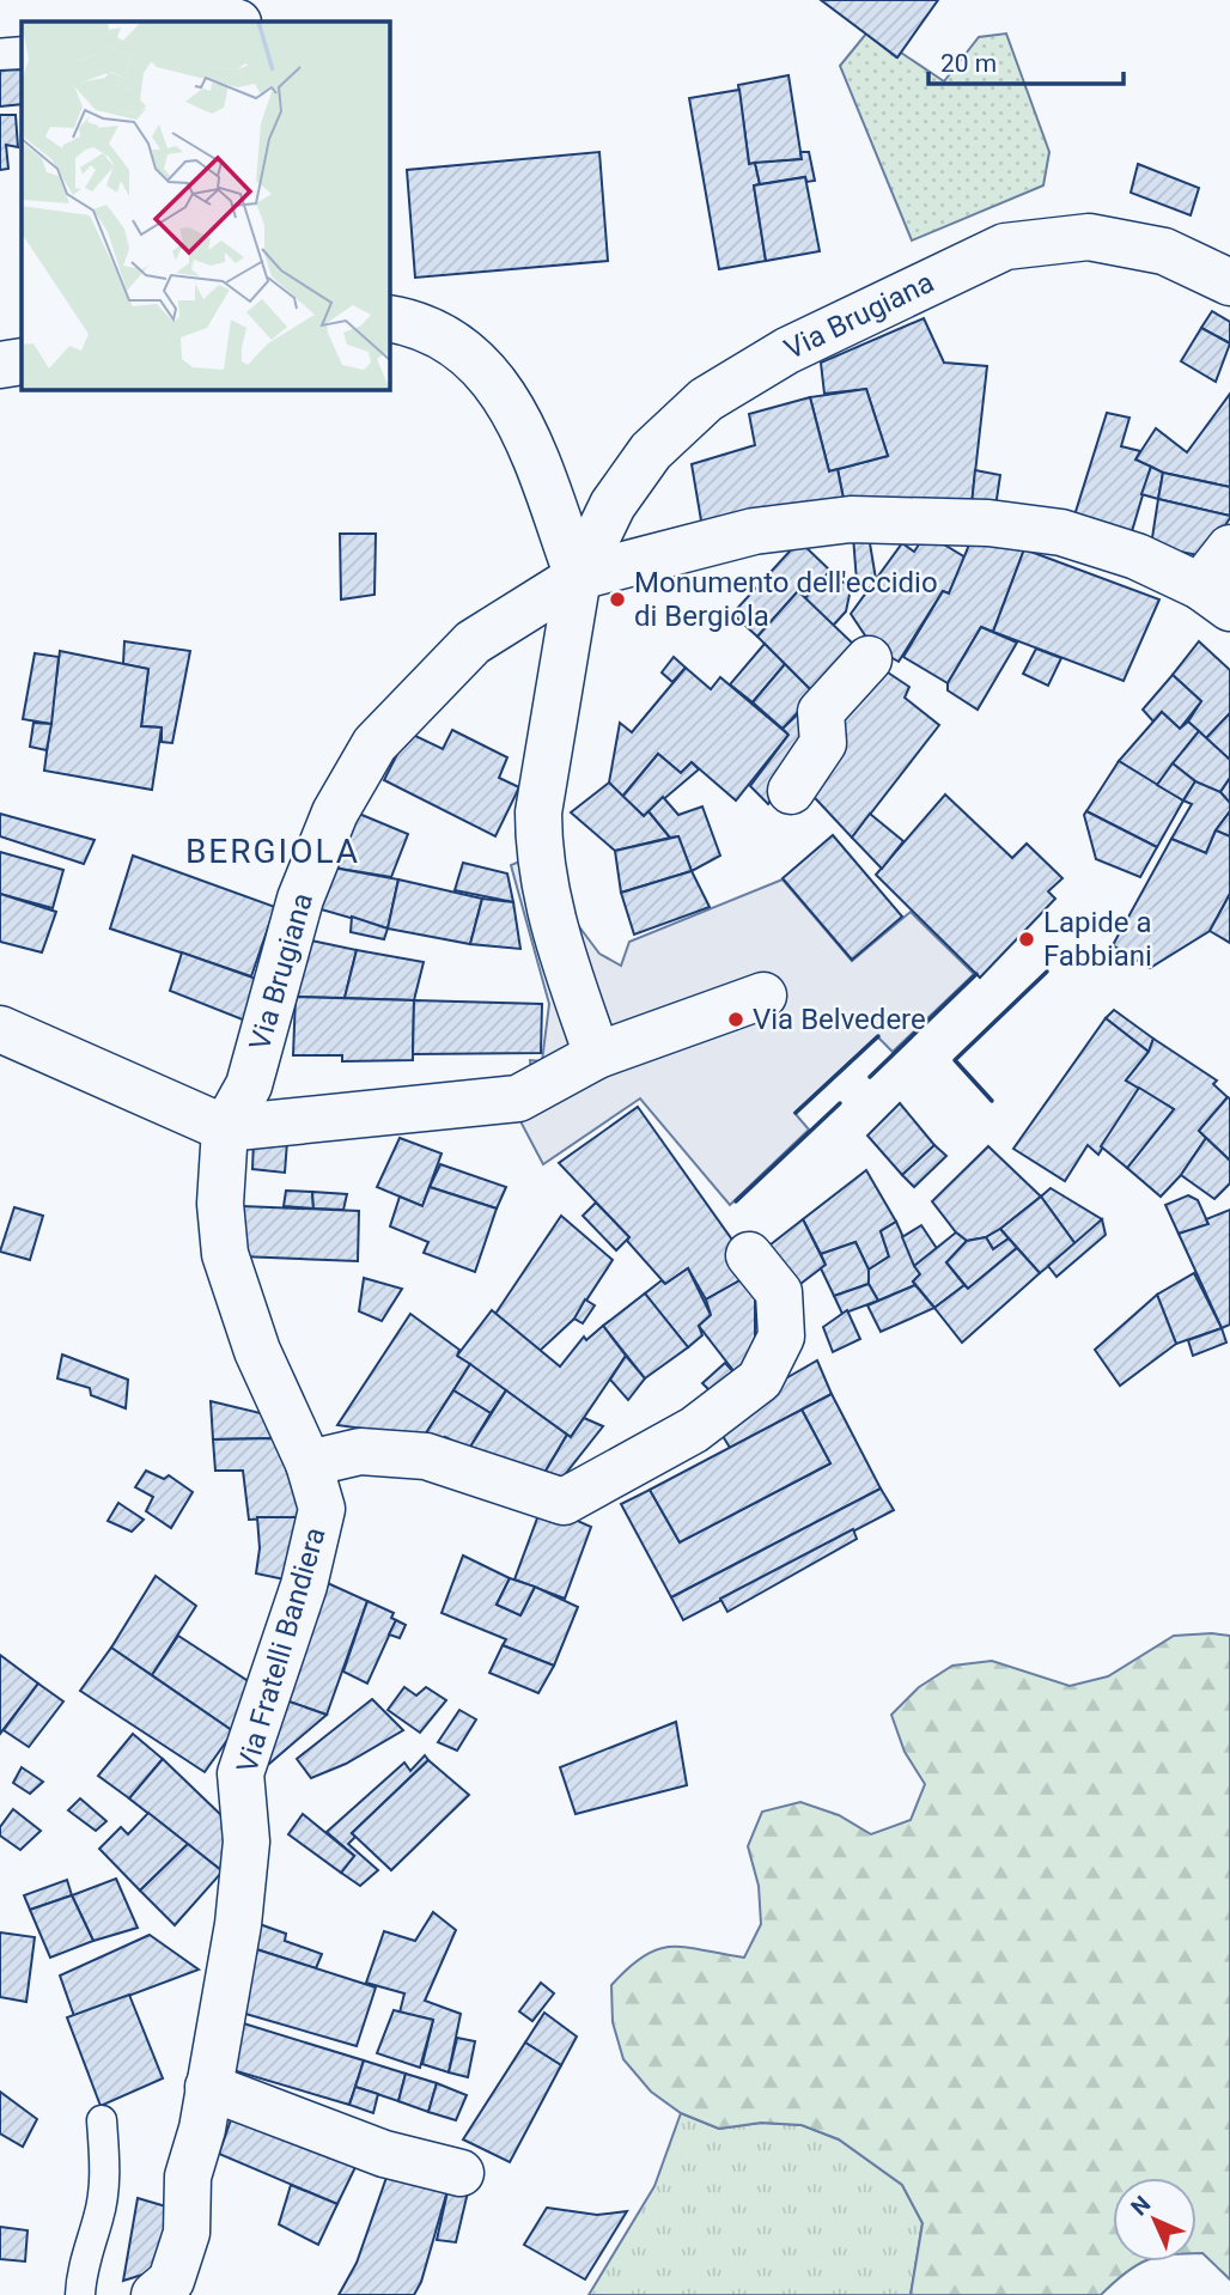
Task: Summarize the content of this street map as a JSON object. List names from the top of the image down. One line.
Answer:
{"streets":{"street":["Via Brugiana","Via Fratelli Bandiera"]},"crossings":[["Via Brugiana","Via Fratelli Bandiera"]],"districts":["BERGIOLA"],"places":["Monumento dell'eccidio di Bergiola","Lapide a Fabbiani","Via Belvedere"],"scale_bar":"20 m","north":"top left"}
